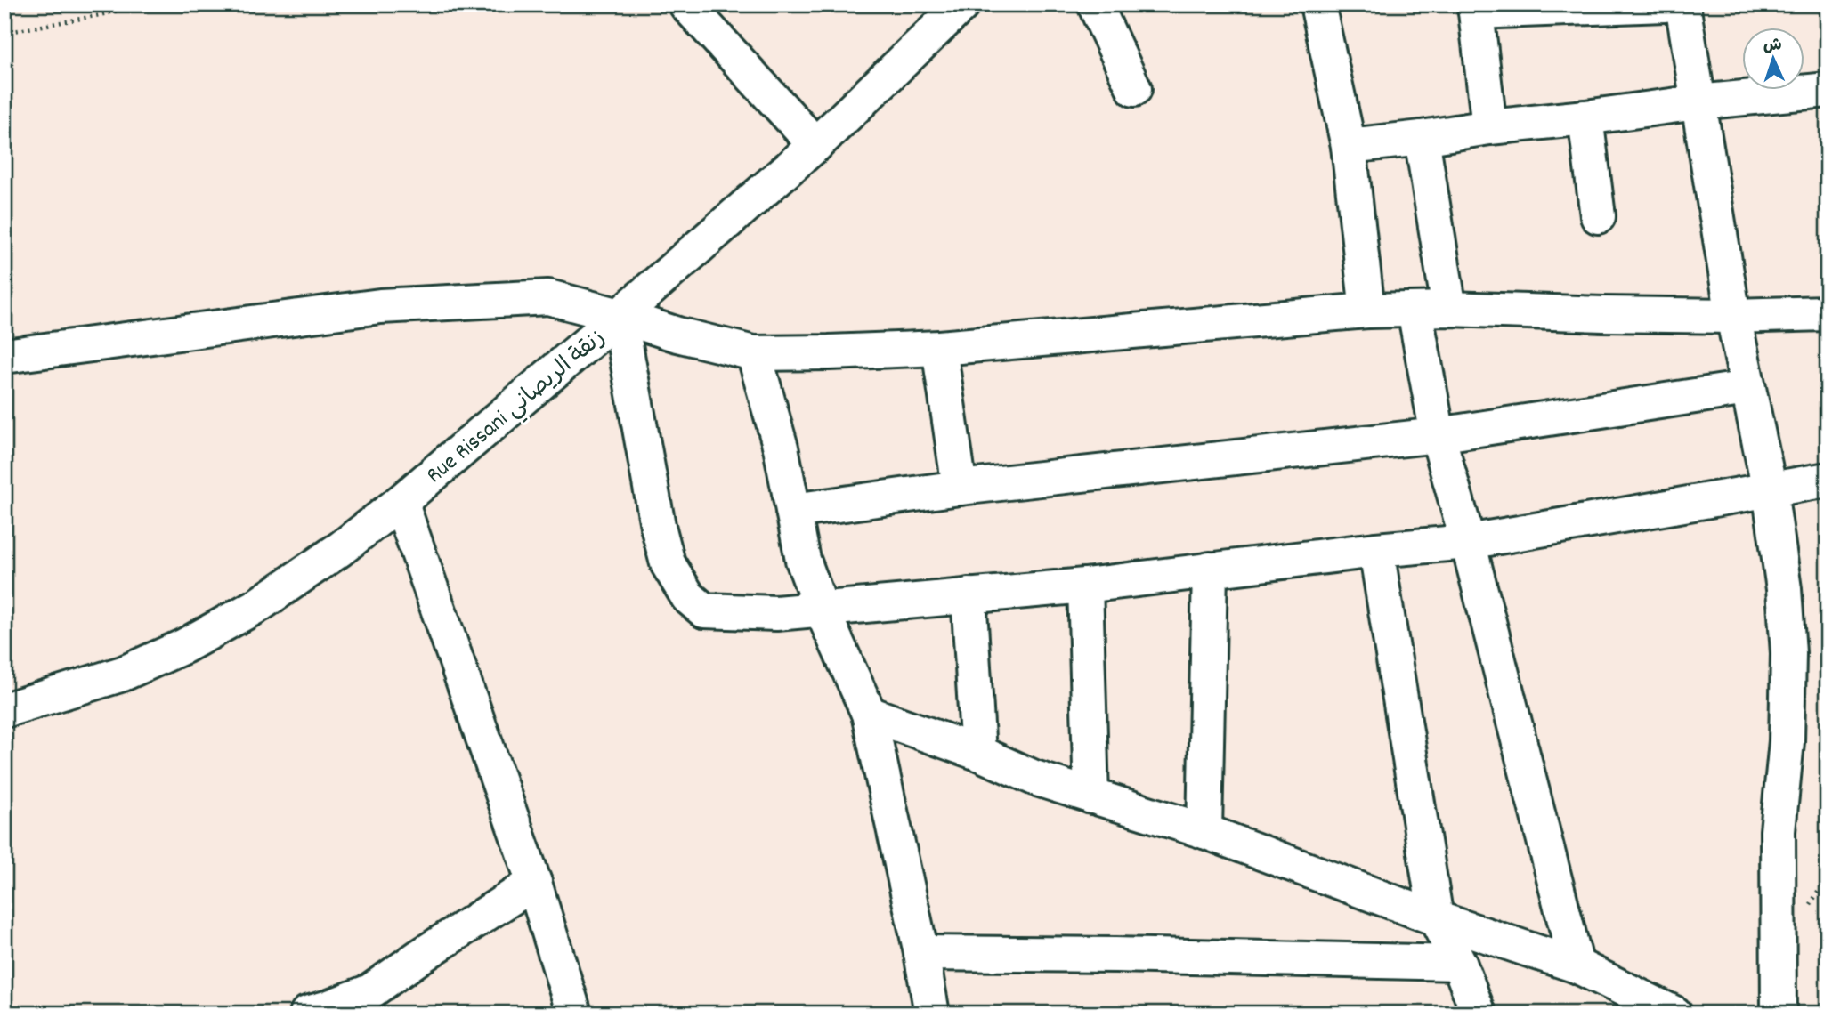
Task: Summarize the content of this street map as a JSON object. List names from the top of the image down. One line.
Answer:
{"streets":{"street":["Rue Rissani زنقة الريصاني"]},"north":"top"}
